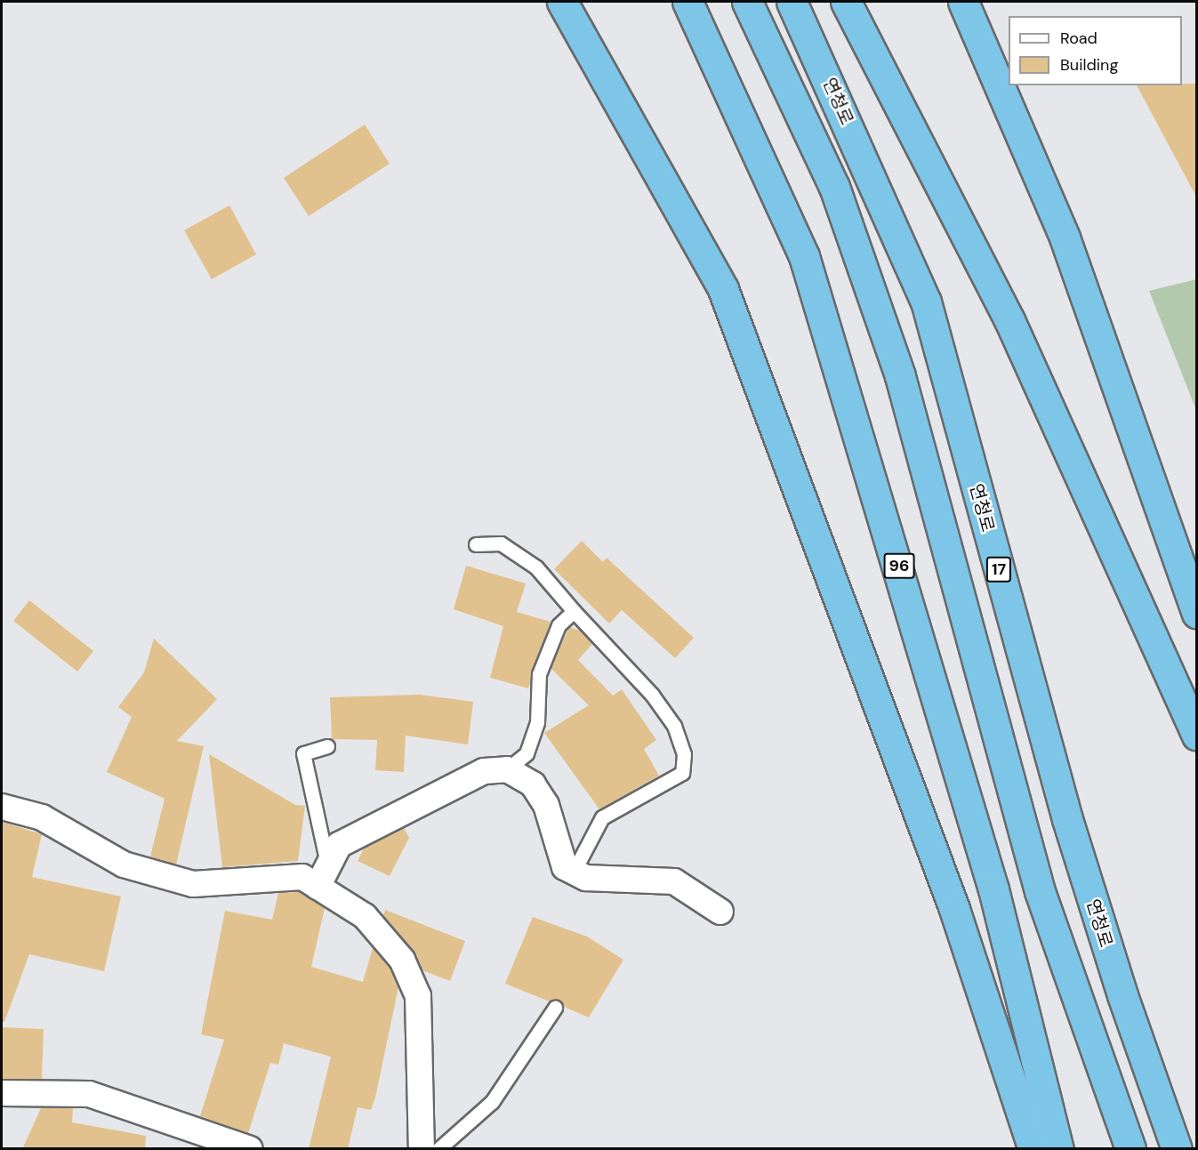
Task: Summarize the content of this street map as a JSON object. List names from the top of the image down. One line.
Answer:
{"streets":{"highway":["연청로","96","17"]},"legend":["Road","Building"]}
